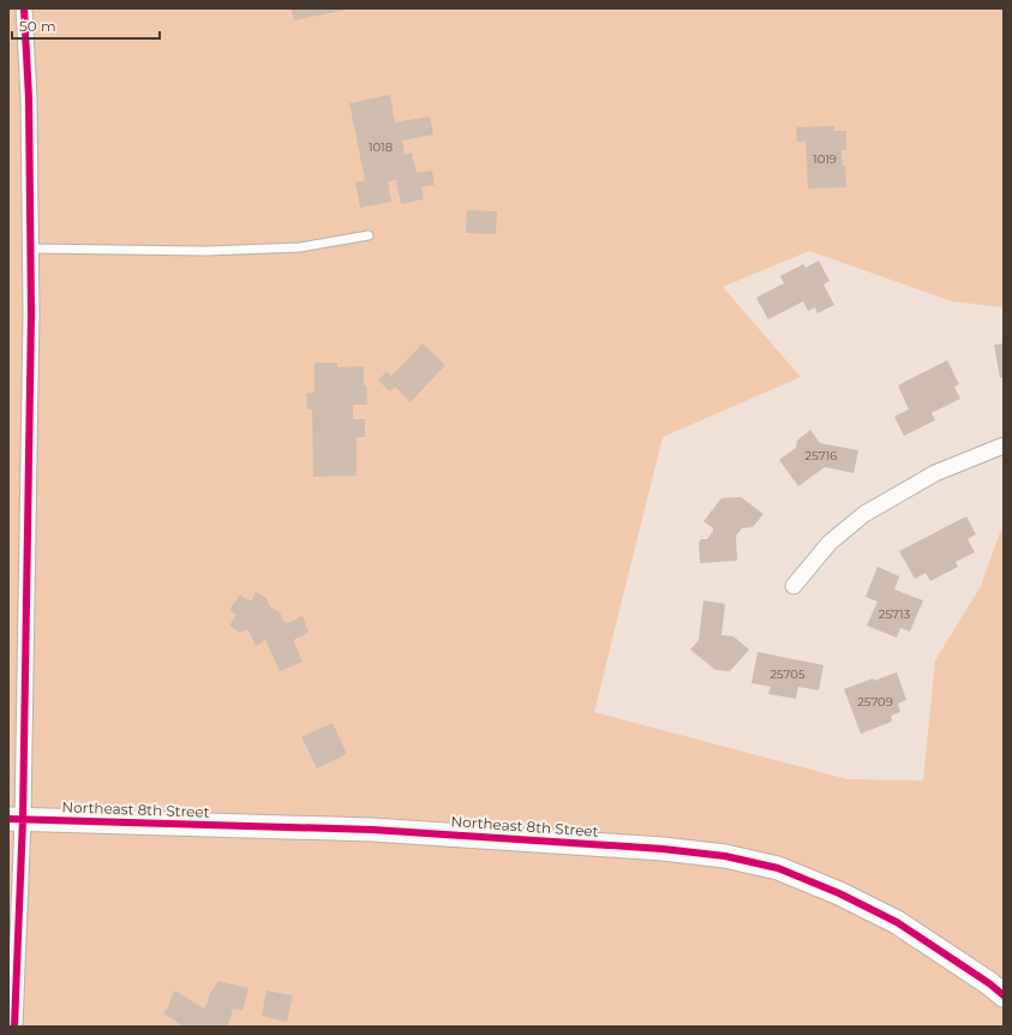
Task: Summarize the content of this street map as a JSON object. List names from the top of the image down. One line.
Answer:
{"streets":{"street":["Northeast 8th Street"]},"house_numbers":["1018","1019","25716","25713","25705","25709"],"scale_bar":"50 m"}
